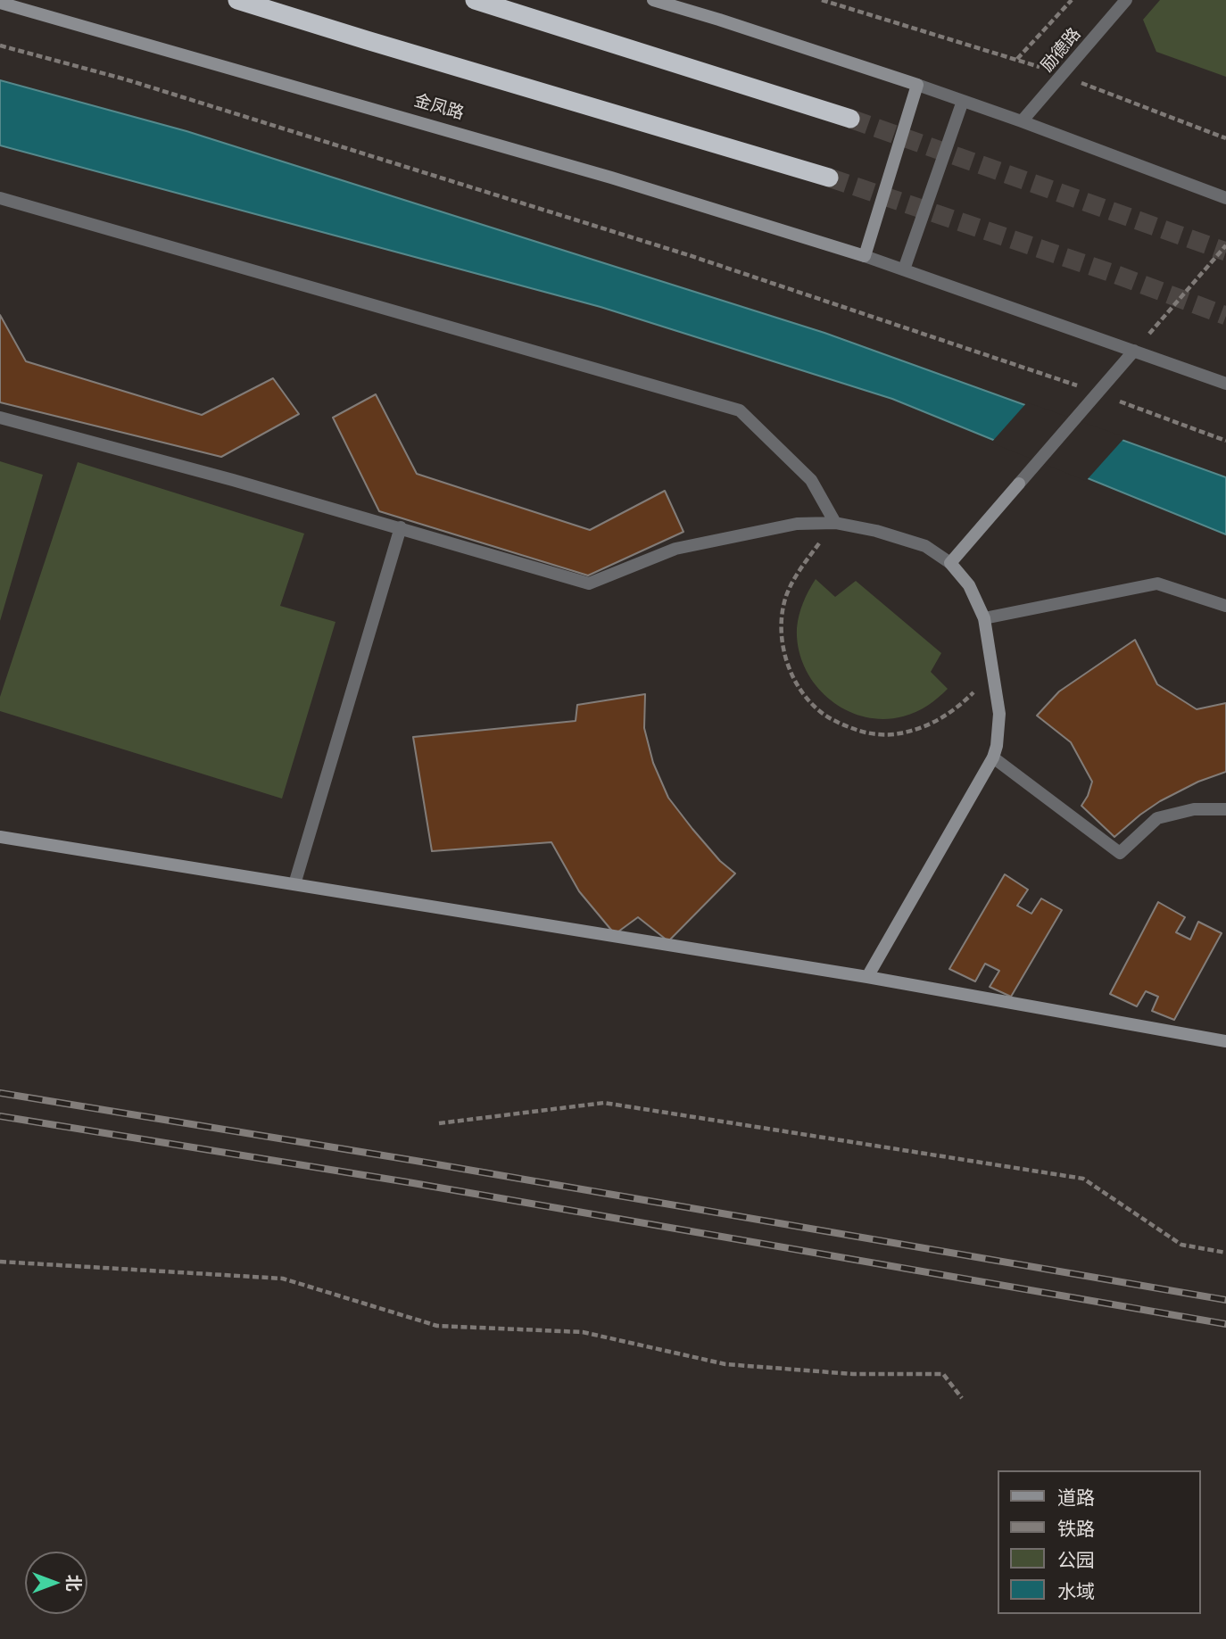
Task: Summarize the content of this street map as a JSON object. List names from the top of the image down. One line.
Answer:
{"streets":{"street":["励德路","金凤路"]},"legend":["道路","铁路","公园","水域"],"north":"right"}
